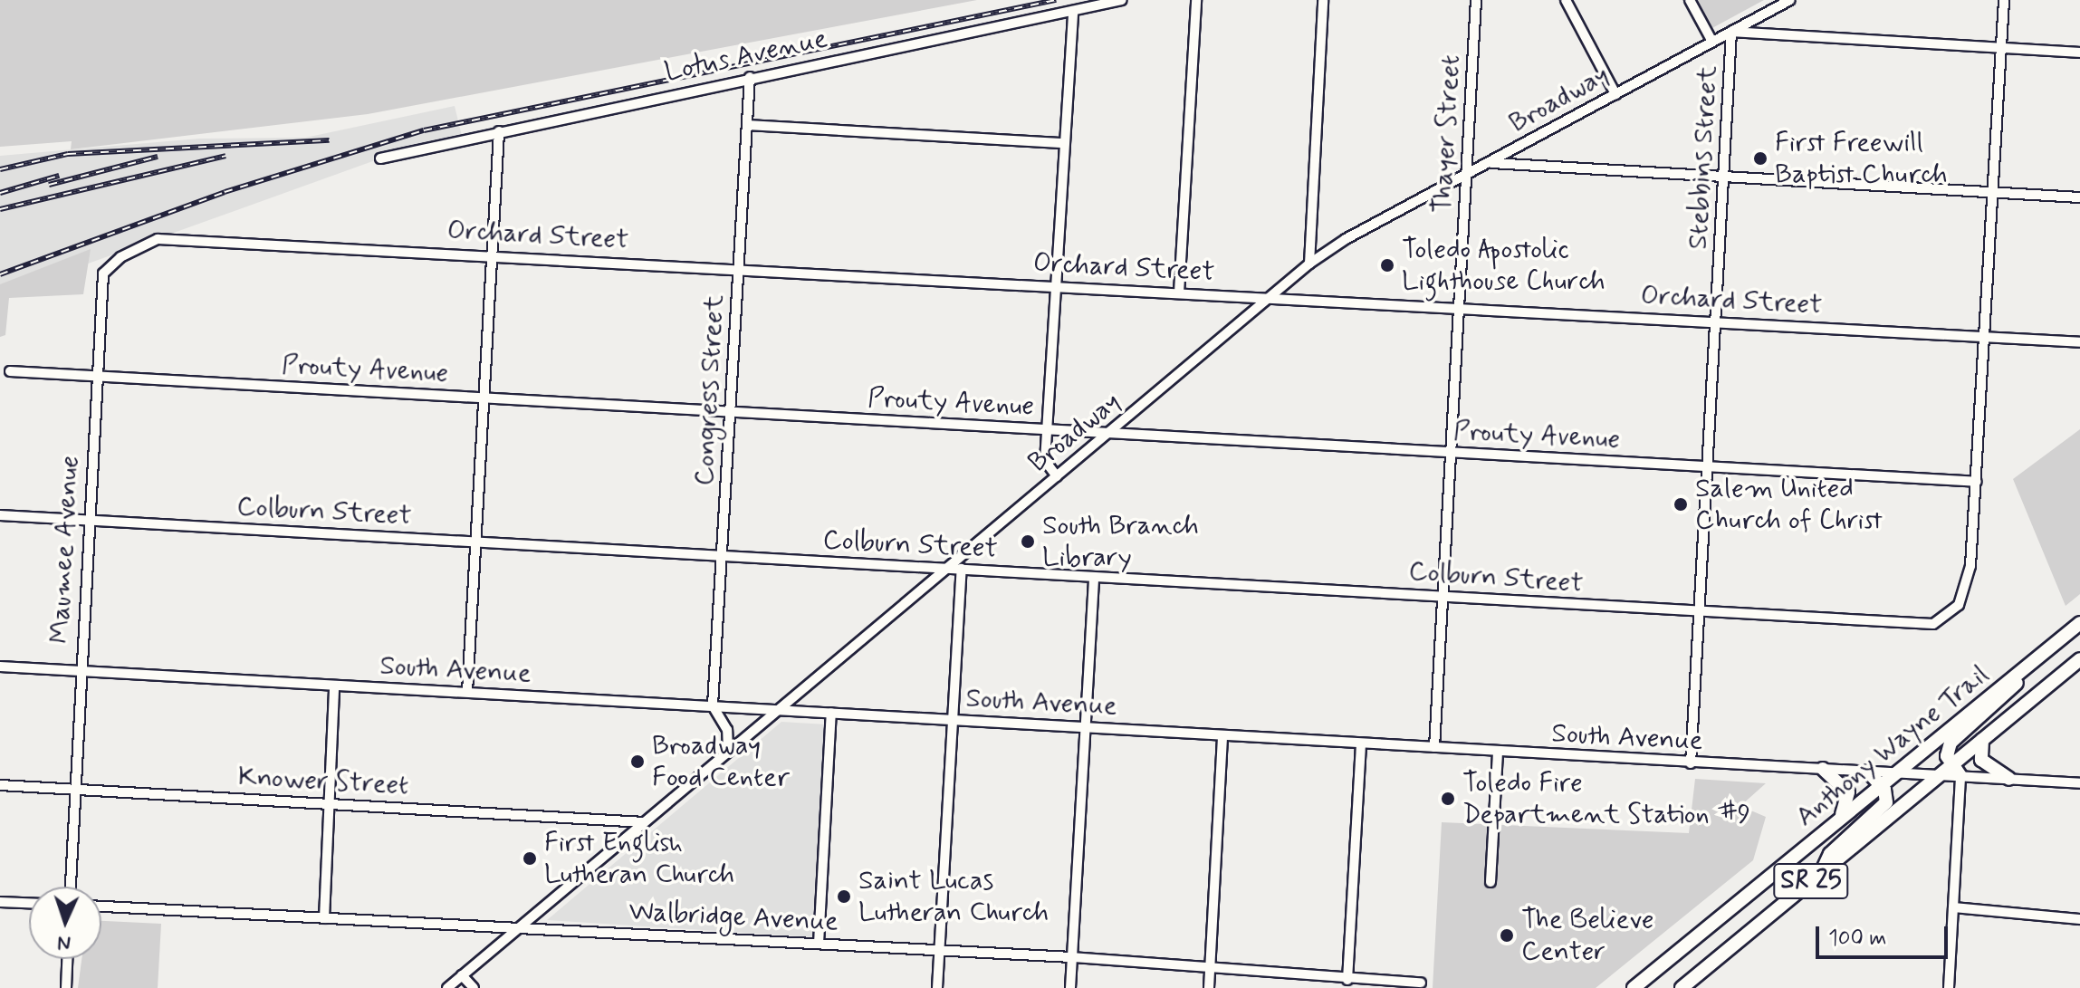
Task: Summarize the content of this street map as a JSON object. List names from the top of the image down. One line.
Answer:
{"streets":{"highway":["Anthony Wayne Trail","SR 25"],"street":["Lotus Avenue","Broadway","Thayer Street","Stebbins Street","Orchard Street","Prouty Avenue","Congress Street","Colburn Street","Maumee Avenue","South Avenue","Knower Street","Walbridge Avenue"]},"crossings":[["Lotus Avenue","Congress Street"],["Broadway","Thayer Street"],["Broadway","Stebbins Street"],["Broadway","Orchard Street"],["Broadway","Prouty Avenue"],["Broadway","Colburn Street"],["Broadway","South Avenue"],["Broadway","Knower Street"],["Broadway","Walbridge Avenue"],["Thayer Street","Orchard Street"],["Thayer Street","Prouty Avenue"],["Thayer Street","Colburn Street"],["Thayer Street","South Avenue"],["Stebbins Street","Orchard Street"],["Stebbins Street","Prouty Avenue"],["Stebbins Street","Colburn Street"],["Stebbins Street","South Avenue"],["Orchard Street","Congress Street"],["Orchard Street","Maumee Avenue"],["Prouty Avenue","Congress Street"],["Prouty Avenue","Colburn Street"],["Prouty Avenue","Maumee Avenue"],["Congress Street","Colburn Street"],["Congress Street","South Avenue"],["Colburn Street","Maumee Avenue"],["Maumee Avenue","South Avenue"],["Maumee Avenue","Knower Street"],["South Avenue","Anthony Wayne Trail"]],"places":["First Freewill Baptist Church","Toledo Apostolic Lighthouse Church","Salem United Church of Christ","South Branch Library","Broadway Food Center","Toledo Fire Department Station #9","First English Lutheran Church","Saint Lucas Lutheran Church","The Believe Center"],"scale_bar":"100 m","north":"bottom"}
